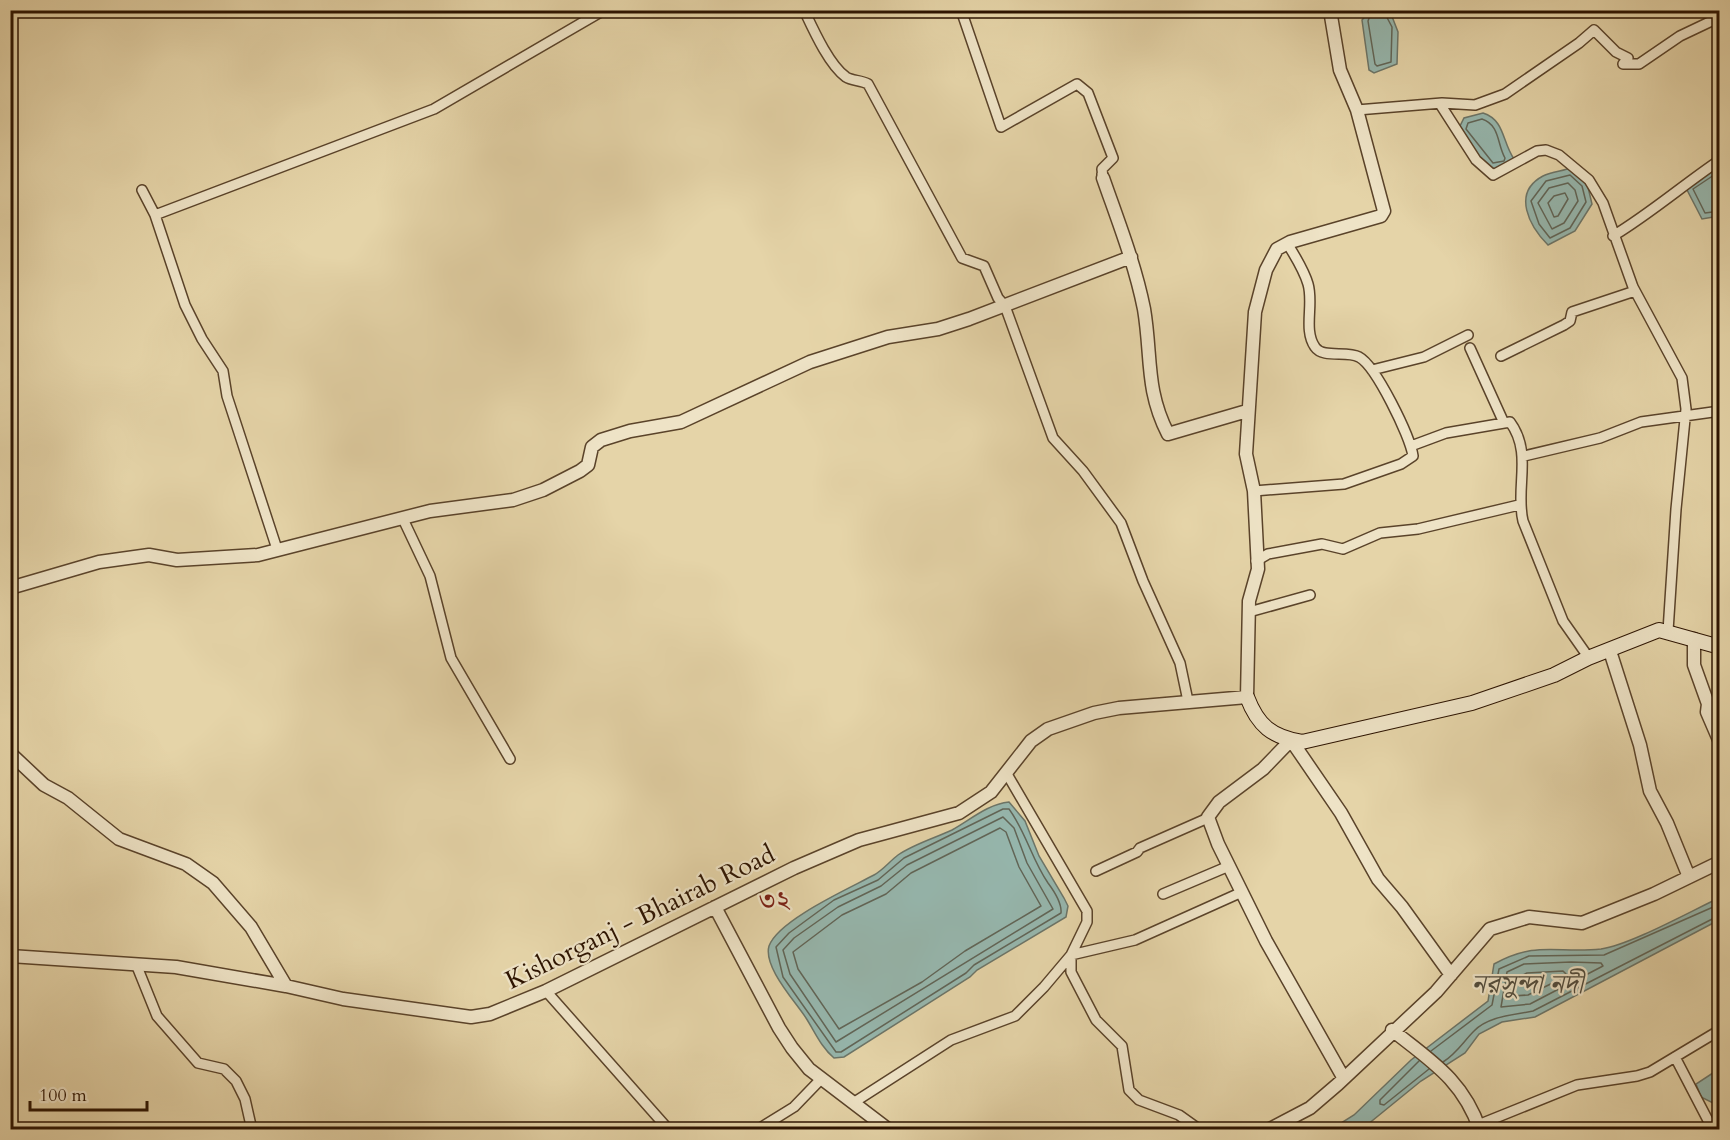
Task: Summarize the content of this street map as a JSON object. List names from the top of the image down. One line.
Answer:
{"streets":{"street":["Kishorganj - Bhairab Road"]},"districts":["৩২"],"water":["নরসুন্দা নদী"],"scale_bar":"100 m"}
